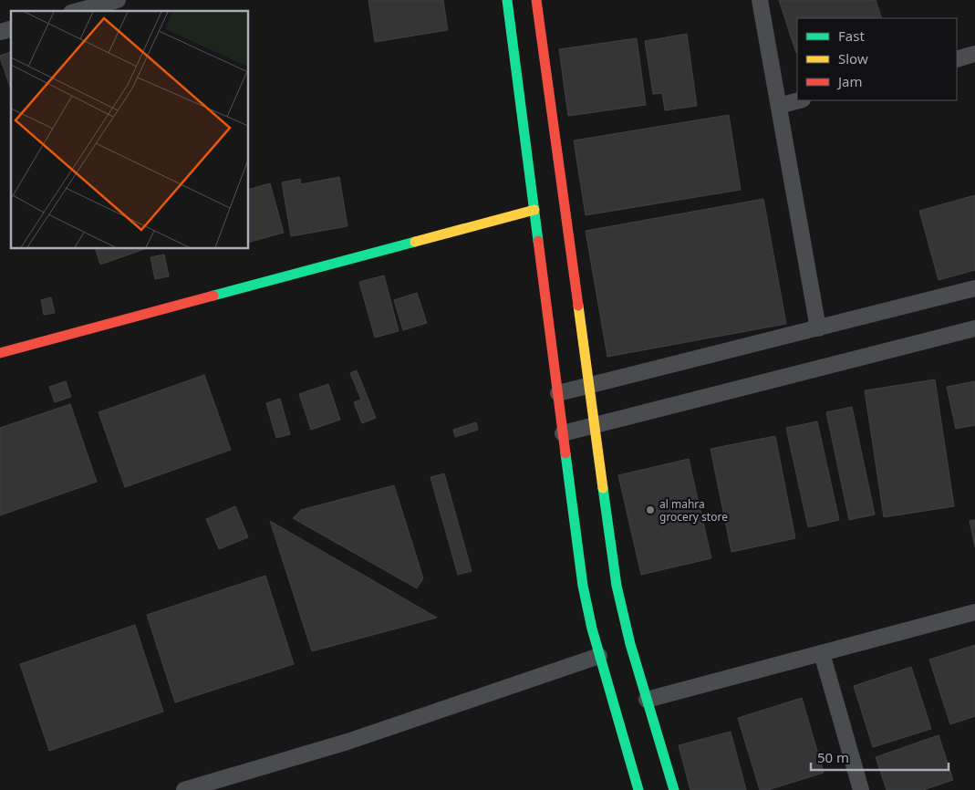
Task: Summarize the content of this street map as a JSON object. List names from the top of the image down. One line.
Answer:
{"places":["al mahra grocery store"],"legend":["Fast","Slow","Jam"],"scale_bar":"50 m"}
